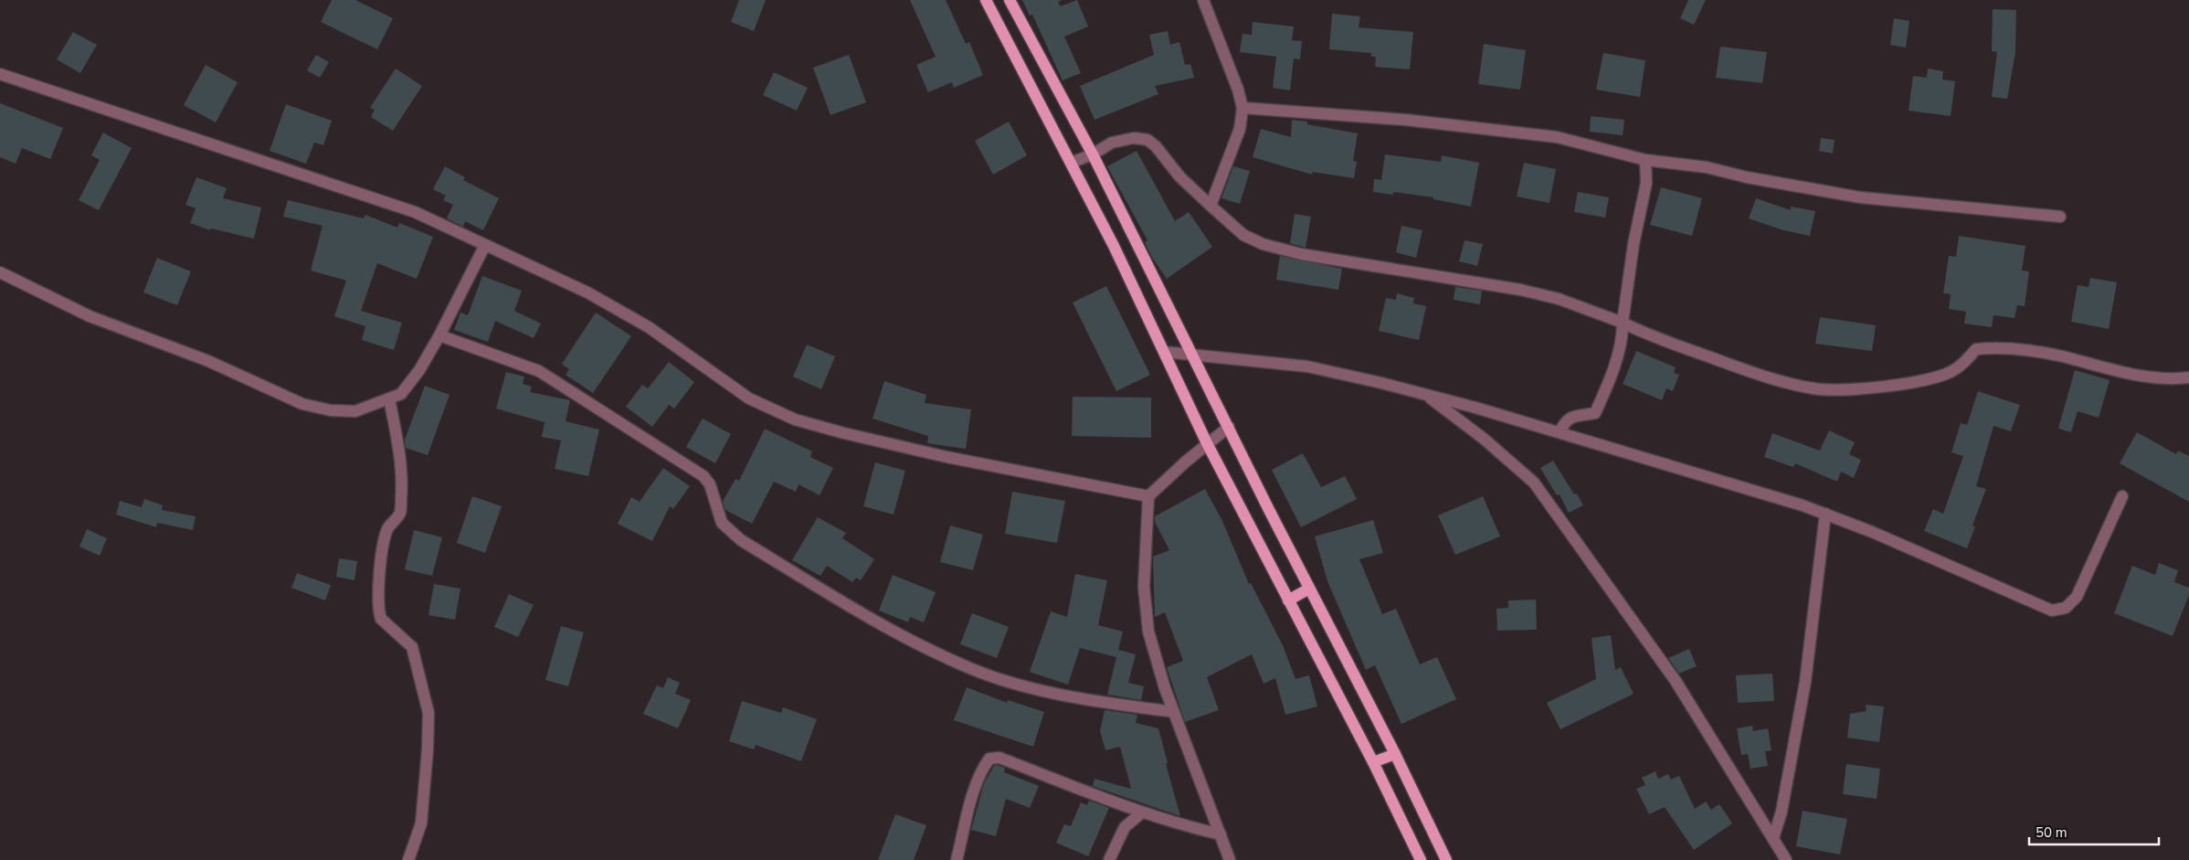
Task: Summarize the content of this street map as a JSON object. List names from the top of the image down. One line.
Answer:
{"scale_bar":"50 m"}
